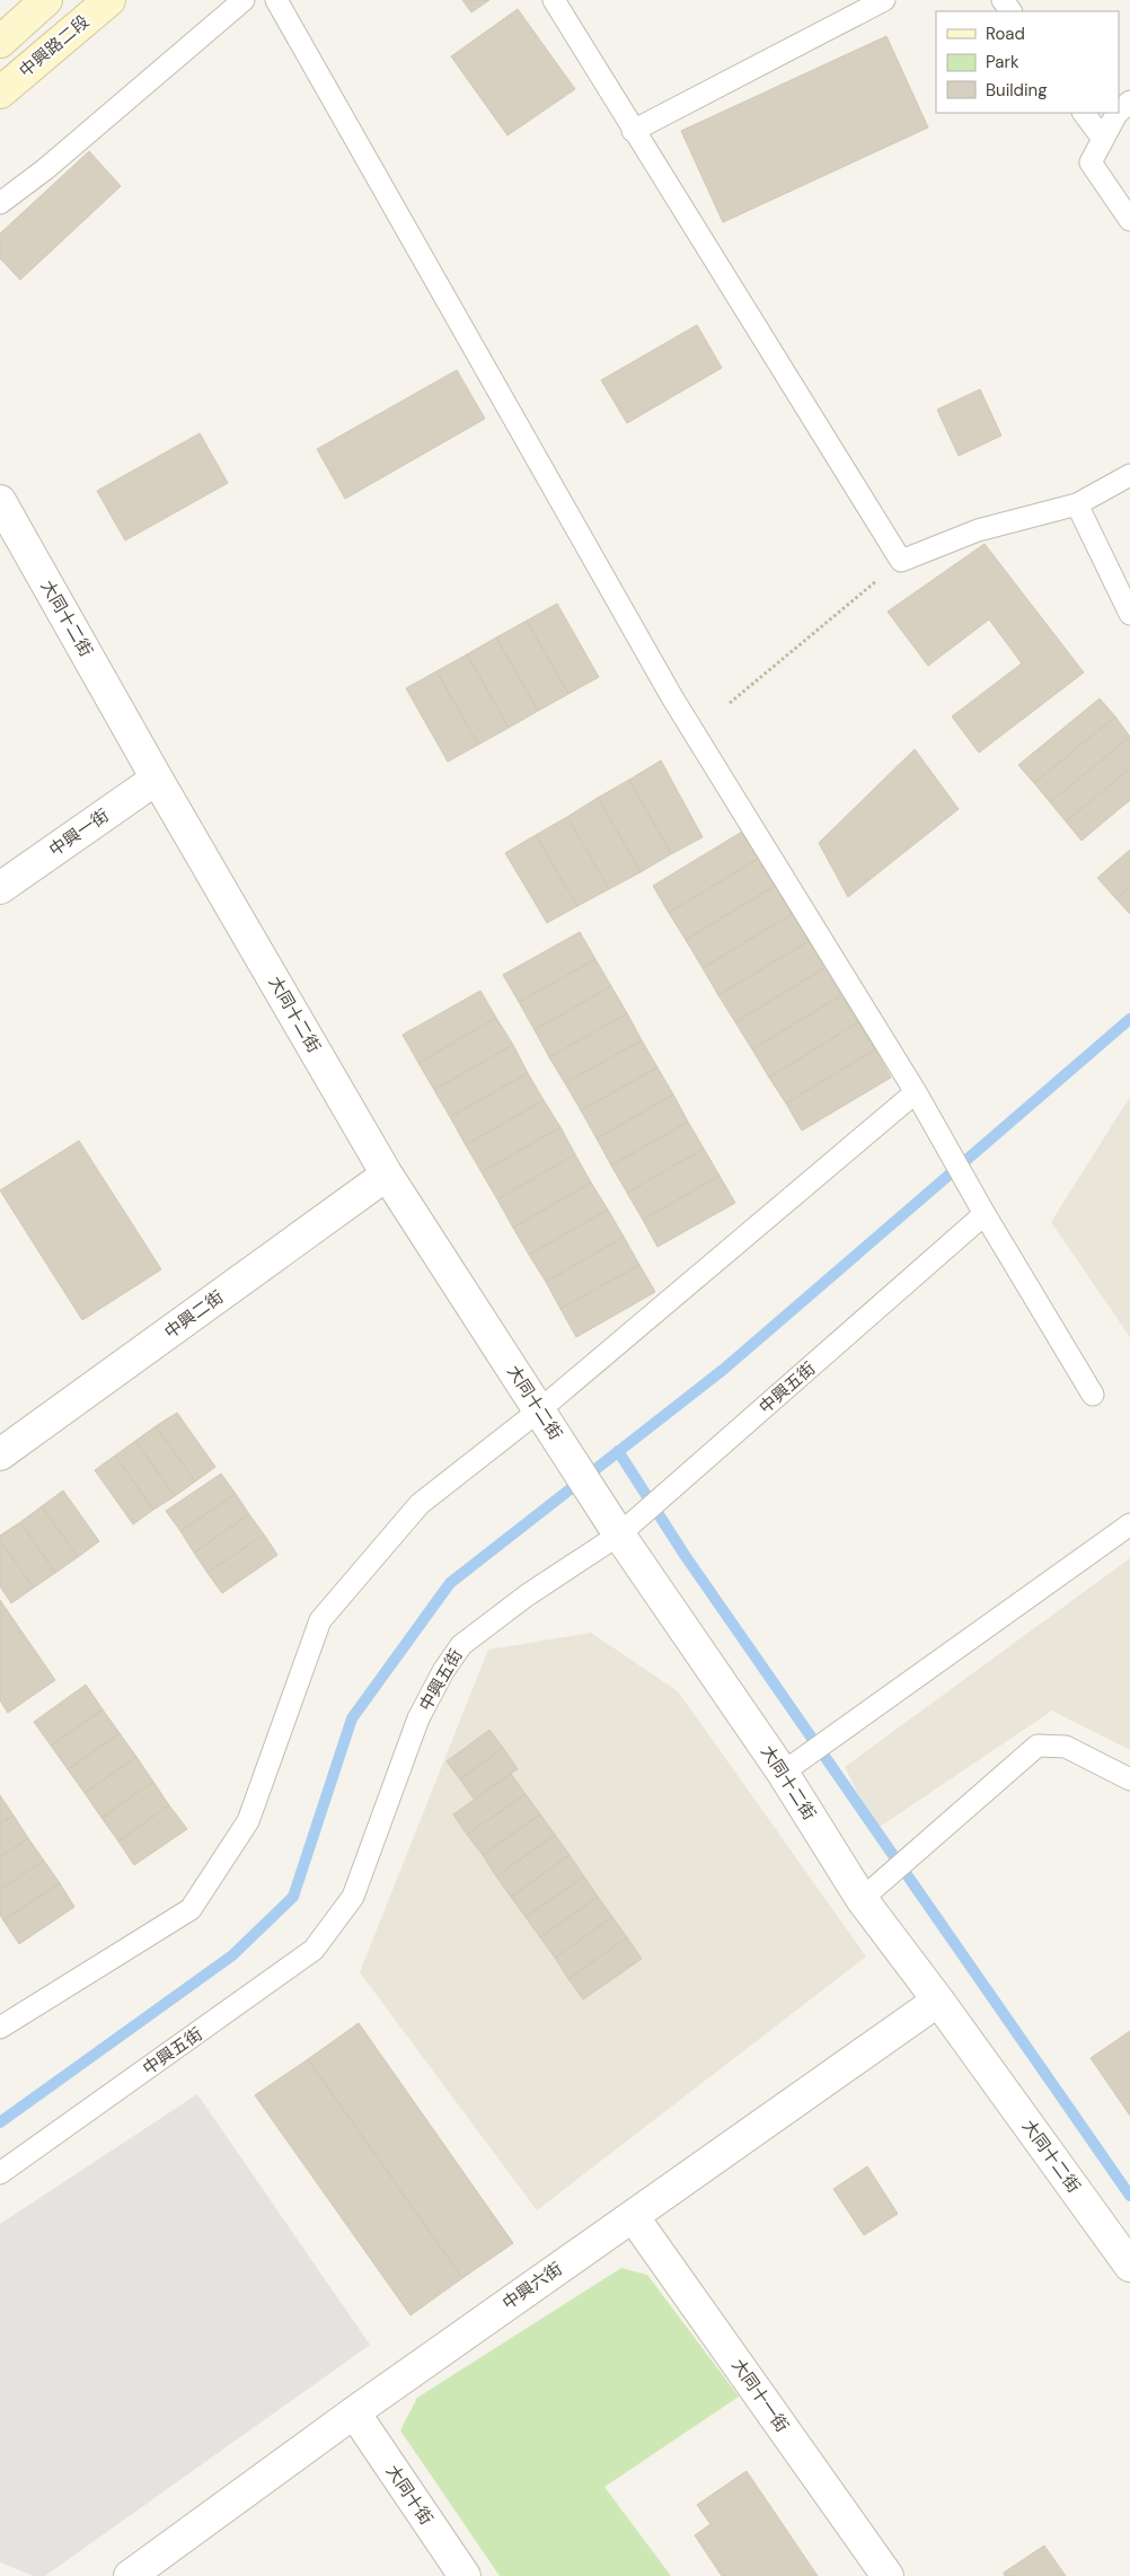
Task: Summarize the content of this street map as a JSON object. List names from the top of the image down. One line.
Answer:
{"streets":{"main road":["中興路二段"],"street":["大同十二街","中興一街","中興二街","中興六街","大同十一街","大同十街"],"lane":["中興五街"]},"crossings":[["大同十二街","中興一街"],["大同十二街","中興二街"],["大同十二街","中興五街"],["大同十二街","中興六街"],["中興六街","大同十一街"],["中興六街","大同十街"]],"legend":["Road","Park","Building"]}
